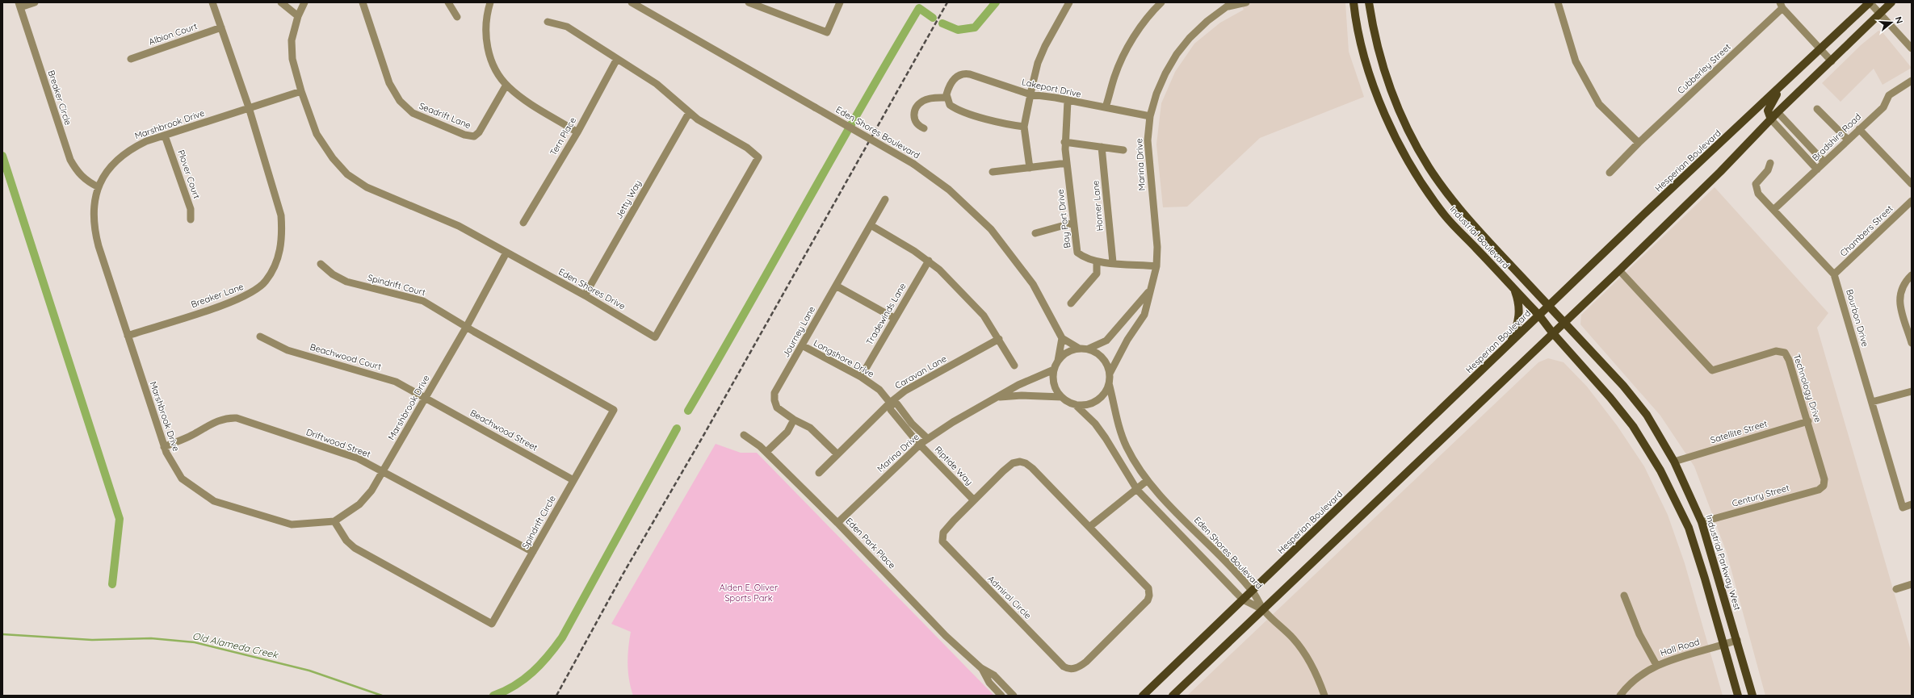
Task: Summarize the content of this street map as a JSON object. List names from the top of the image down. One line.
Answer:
{"streets":{"main road":["Hesperian Boulevard","Industrial Boulevard","Industrial Parkway West"],"street":["Albion Court","Cubberley Street","Lakeport Drive","Breaker Circle","Seadrift Lane","Marshbrook Drive","Eden Shores Boulevard","Tern Place","Bradshire Road","Marina Drive","Plover Court","Jetty Way","Homer Lane","Bay Port Drive","Chambers Street","Spindrift Court","Eden Shores Drive","Breaker Lane","Tradewinds Lane","Bourbon Drive","Journey Lane","Beachwood Court","Longshore Drive","Caravan Lane","Technology Drive","Beachwood Street","Satellite Street","Driftwood Street","Riptide Way","Century Street","Spindrift Circle","Eden Park Place","Admiral Circle","Hall Road"]},"crossings":[["Lakeport Drive","Marina Drive"],["Lakeport Drive","Bay Port Drive"],["Breaker Circle","Marshbrook Drive"],["Marshbrook Drive","Plover Court"],["Marshbrook Drive","Spindrift Court"],["Marshbrook Drive","Eden Shores Drive"],["Marshbrook Drive","Breaker Lane"],["Marshbrook Drive","Beachwood Court"],["Marshbrook Drive","Beachwood Street"],["Marshbrook Drive","Driftwood Street"],["Marshbrook Drive","Spindrift Circle"],["Eden Shores Boulevard","Hesperian Boulevard"],["Eden Shores Boulevard","Marina Drive"],["Tern Place","Eden Shores Drive"],["Bradshire Road","Bourbon Drive"],["Hesperian Boulevard","Industrial Boulevard"],["Marina Drive","Bay Port Drive"],["Marina Drive","Longshore Drive"],["Marina Drive","Riptide Way"],["Marina Drive","Eden Park Place"],["Jetty Way","Eden Shores Drive"],["Homer Lane","Bay Port Drive"],["Chambers Street","Bourbon Drive"],["Industrial Boulevard","Industrial Parkway West"],["Spindrift Court","Spindrift Circle"],["Tradewinds Lane","Longshore Drive"],["Journey Lane","Longshore Drive"],["Journey Lane","Caravan Lane"],["Beachwood Court","Beachwood Street"],["Longshore Drive","Caravan Lane"],["Longshore Drive","Riptide Way"],["Technology Drive","Satellite Street"],["Technology Drive","Century Street"],["Beachwood Street","Spindrift Circle"],["Satellite Street","Industrial Parkway West"],["Driftwood Street","Spindrift Circle"],["Riptide Way","Admiral Circle"],["Century Street","Industrial Parkway West"],["Industrial Parkway West","Hall Road"]],"water":["Old Alameda Creek"],"parks":["Alden E. Oliver Sports Park"],"north":"right"}
